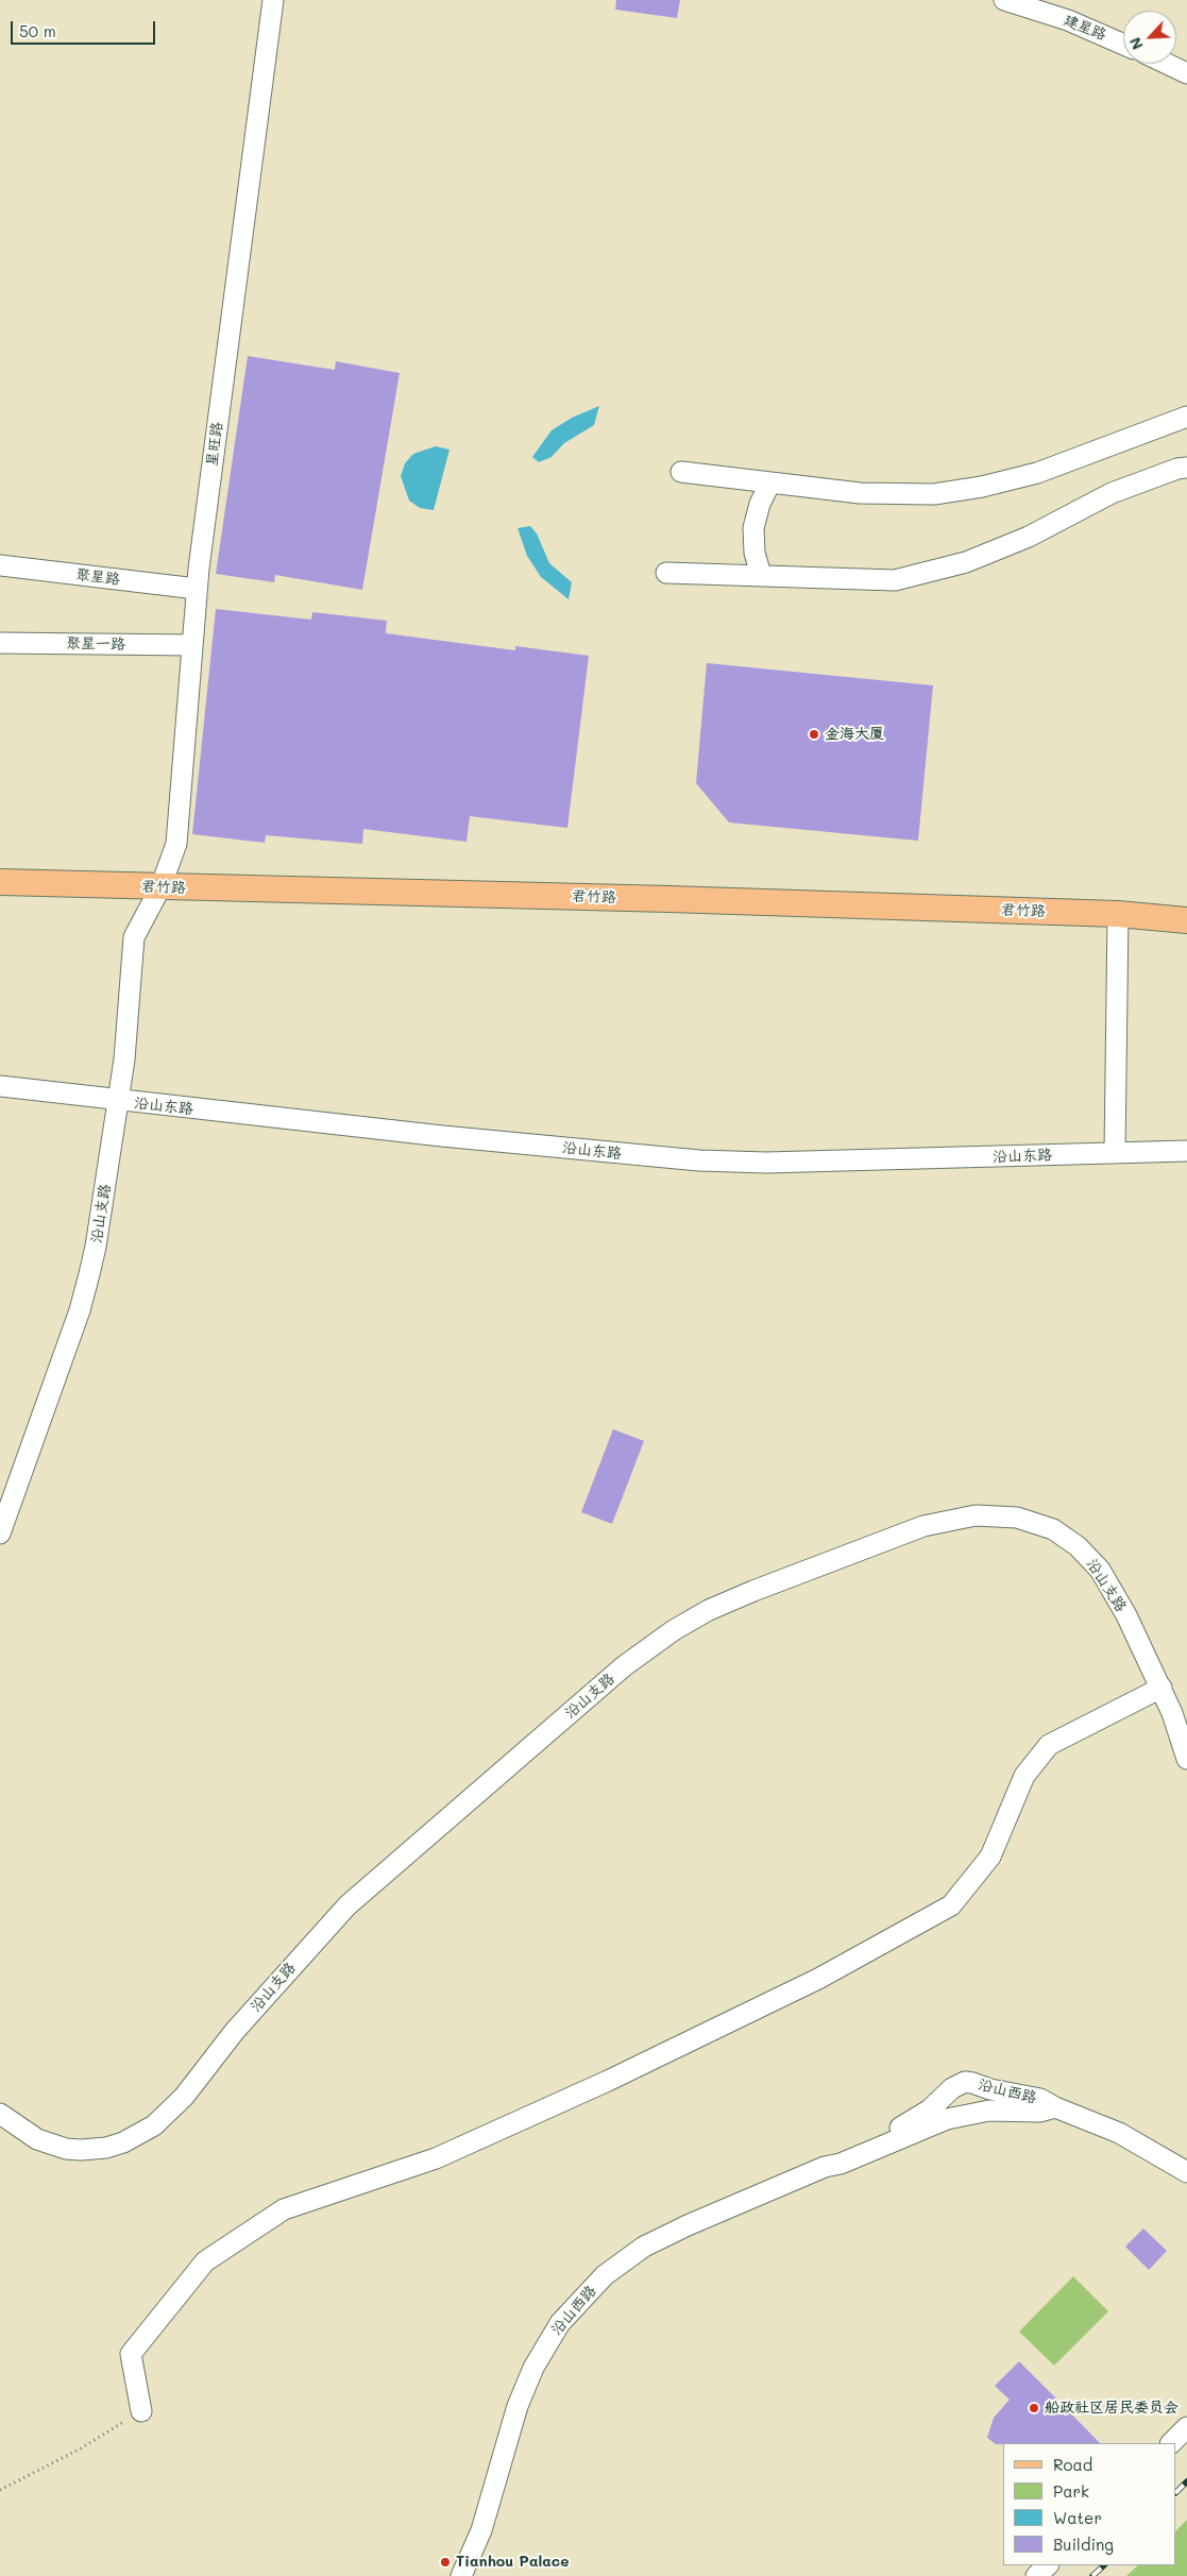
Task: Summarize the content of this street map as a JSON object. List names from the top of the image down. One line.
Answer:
{"streets":{"main road":["君竹路"],"street":["建星路","星旺路","聚星路","聚星一路","沿山东路","沿山支路","沿山西路"]},"crossings":[["星旺路","聚星路"],["星旺路","聚星一路"],["星旺路","君竹路"],["星旺路","沿山支路"],["君竹路","沿山支路"],["沿山东路","沿山支路"]],"places":["金海大厦","船政社区居民委员会","Tianhou Palace"],"legend":["Road","Park","Water","Building"],"scale_bar":"50 m","north":"bottom left"}
